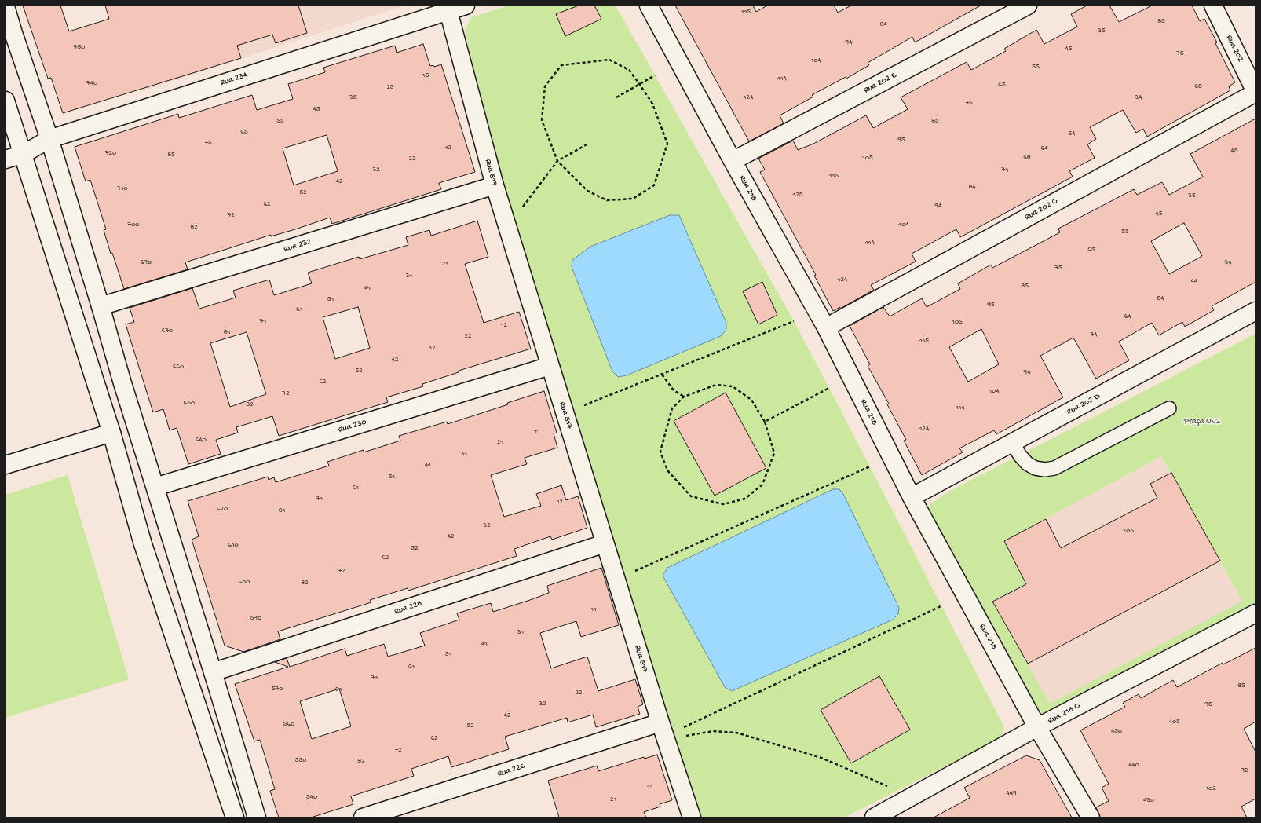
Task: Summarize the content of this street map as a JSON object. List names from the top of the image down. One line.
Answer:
{"streets":{"street":["Rua 202","Rua 234","Rua 202 B","Rua 517","Rua 218","Rua 202 C","Rua 232","Rua 202 D","Rua 230","Rua 228","Rua 218 C","Rua 226"]},"crossings":[["Rua 202","Rua 202 C"],["Rua 234","Rua 517"],["Rua 202 B","Rua 218"],["Rua 517","Rua 232"],["Rua 517","Rua 230"],["Rua 517","Rua 228"],["Rua 517","Rua 226"],["Rua 218","Rua 202 C"],["Rua 218","Rua 202 D"],["Rua 218","Rua 218 C"]],"parks":["Praça UV2"],"house_numbers":["115","85","84","35","94","750","45","75","104","55","15","114","740","65","65","25","35","124","34","75","45","55","85","65","54","95","75","12","64","45","720","85","68","105","22","32","74","115","42","84","710","52","125","35","62","94","45","72","700","104","82","55","114","65","690","34","21","75","31","124","44","85","41","54","51","95","61","64","71","105","12","670","81","74","22","115","32","42","660","52","94","62","104","72","650","82","114","124","11","640","21","31","41","51","61","71","12","620","81","32","205","42","610","52","62","72","600","82","11","590","31","41","51","61","71","85","570","81","22","32","95","42","105","560","52","450","62","72","550","82","440","92","11","102","449","540","21","430"]}
